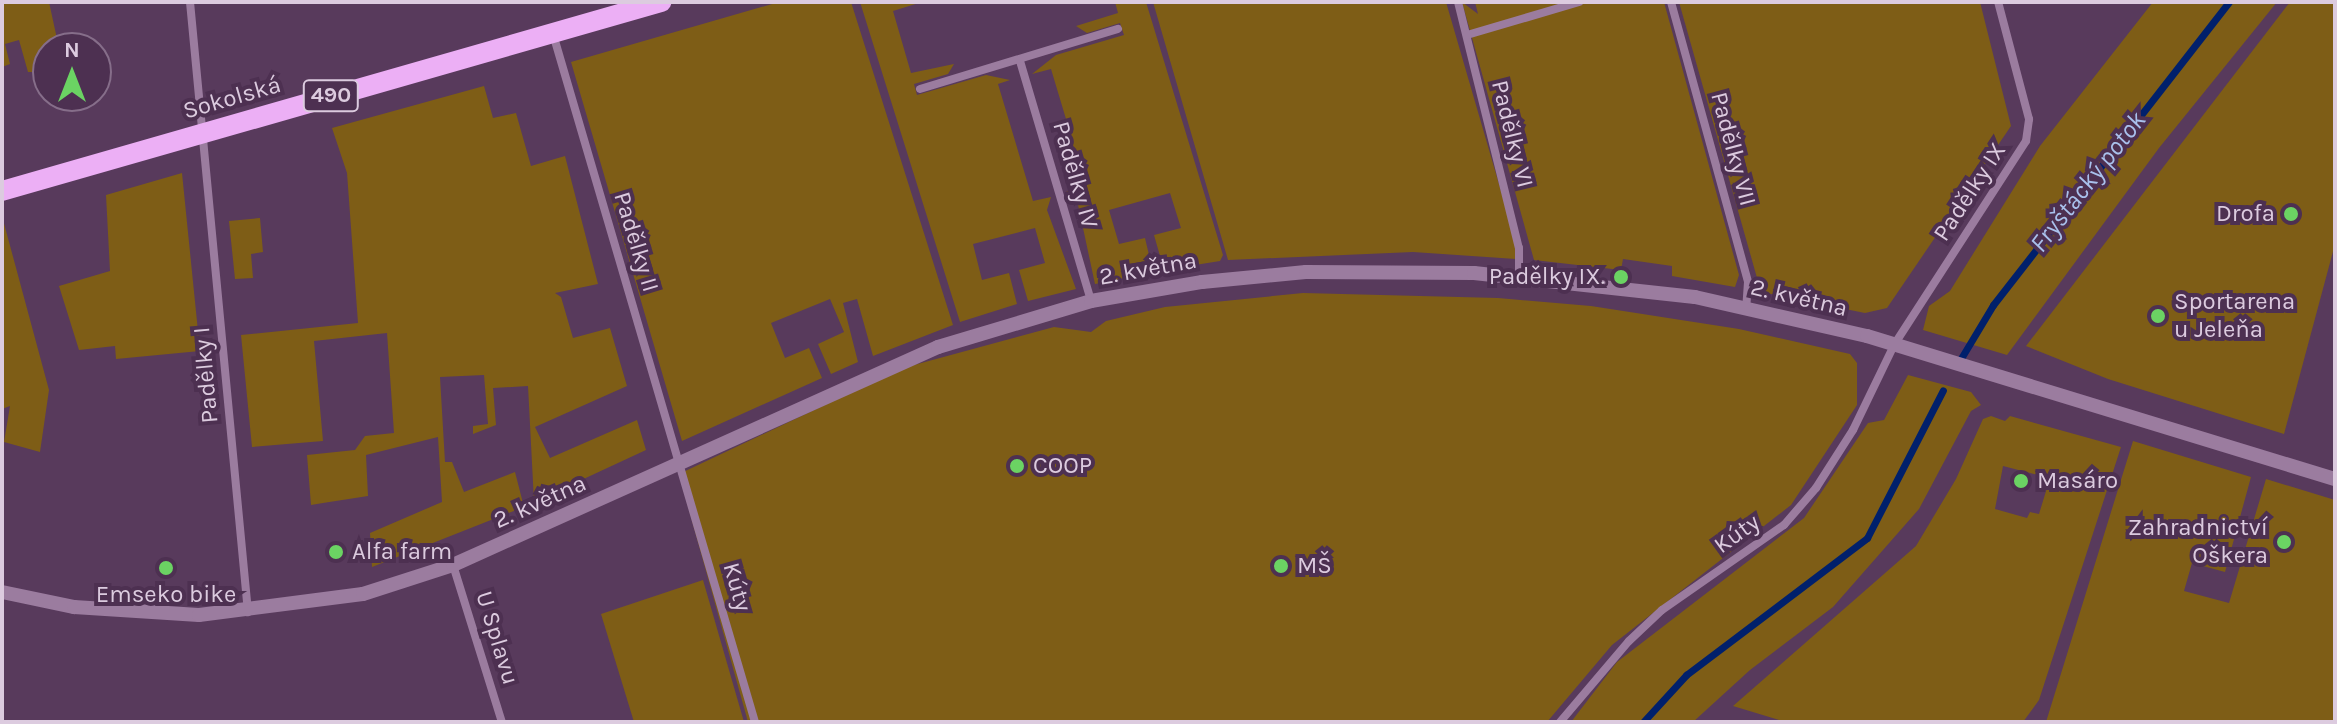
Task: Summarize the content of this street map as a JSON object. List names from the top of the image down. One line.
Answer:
{"streets":{"main road":["490","Sokolská"],"street":["Padělky VI","Padělky VII","Padělky IV","Padělky IX","Padělky II","2. května","Padělky I","Kúty","U Splavu"]},"crossings":[["Sokolská","Padělky II"],["Sokolská","Padělky I"],["Padělky VI","2. května"],["Padělky VII","2. května"],["Padělky IV","2. května"],["Padělky IX","2. května"],["Padělky IX","Kúty"],["Padělky II","2. května"],["Padělky II","Kúty"],["2. května","Padělky I"],["2. května","Kúty"],["2. května","U Splavu"]],"water":["Fryštácký potok"],"places":["Drofa","Padělky IX.","Sportarena u Jeleňa","COOP","Masáro","Zahradnictví Oškera","Alfa farm","MŠ","Emseko bike"],"north":"top"}
